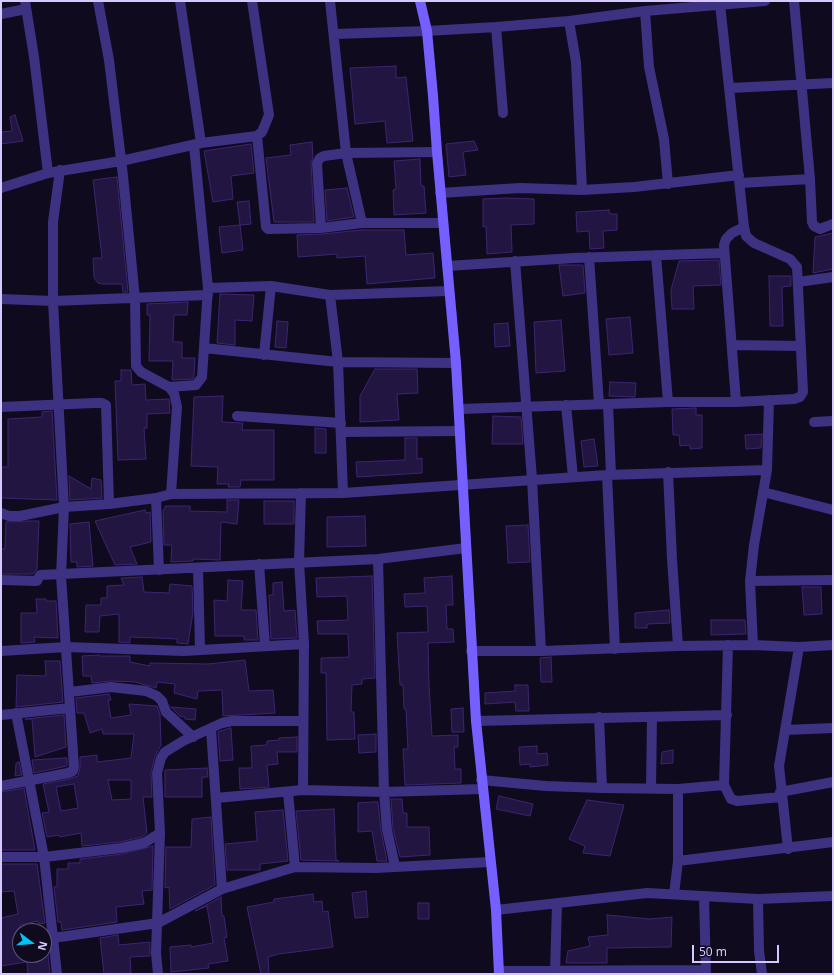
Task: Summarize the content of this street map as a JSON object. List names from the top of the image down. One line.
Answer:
{"scale_bar":"50 m","north":"right"}
